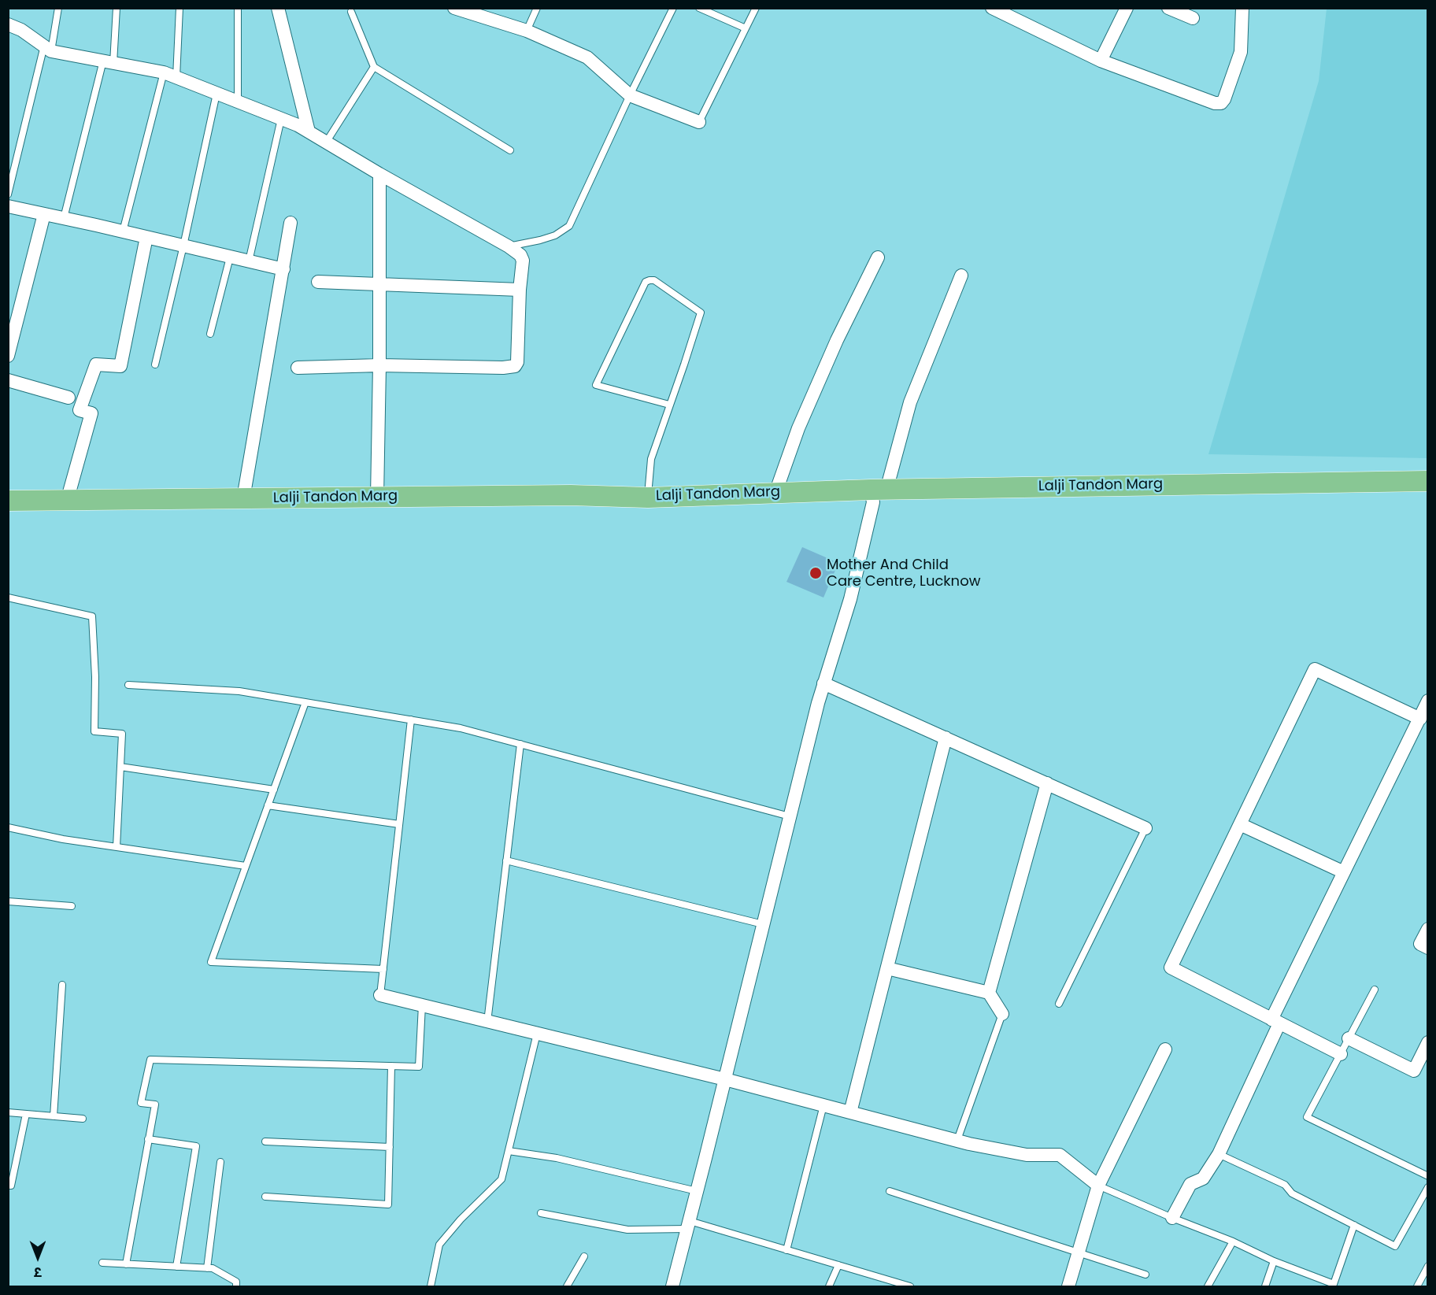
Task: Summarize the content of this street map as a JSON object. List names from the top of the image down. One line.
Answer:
{"streets":{"main road":["Lalji Tandon Marg"]},"places":["Mother And Child Care Centre, Lucknow"],"north":"bottom"}
